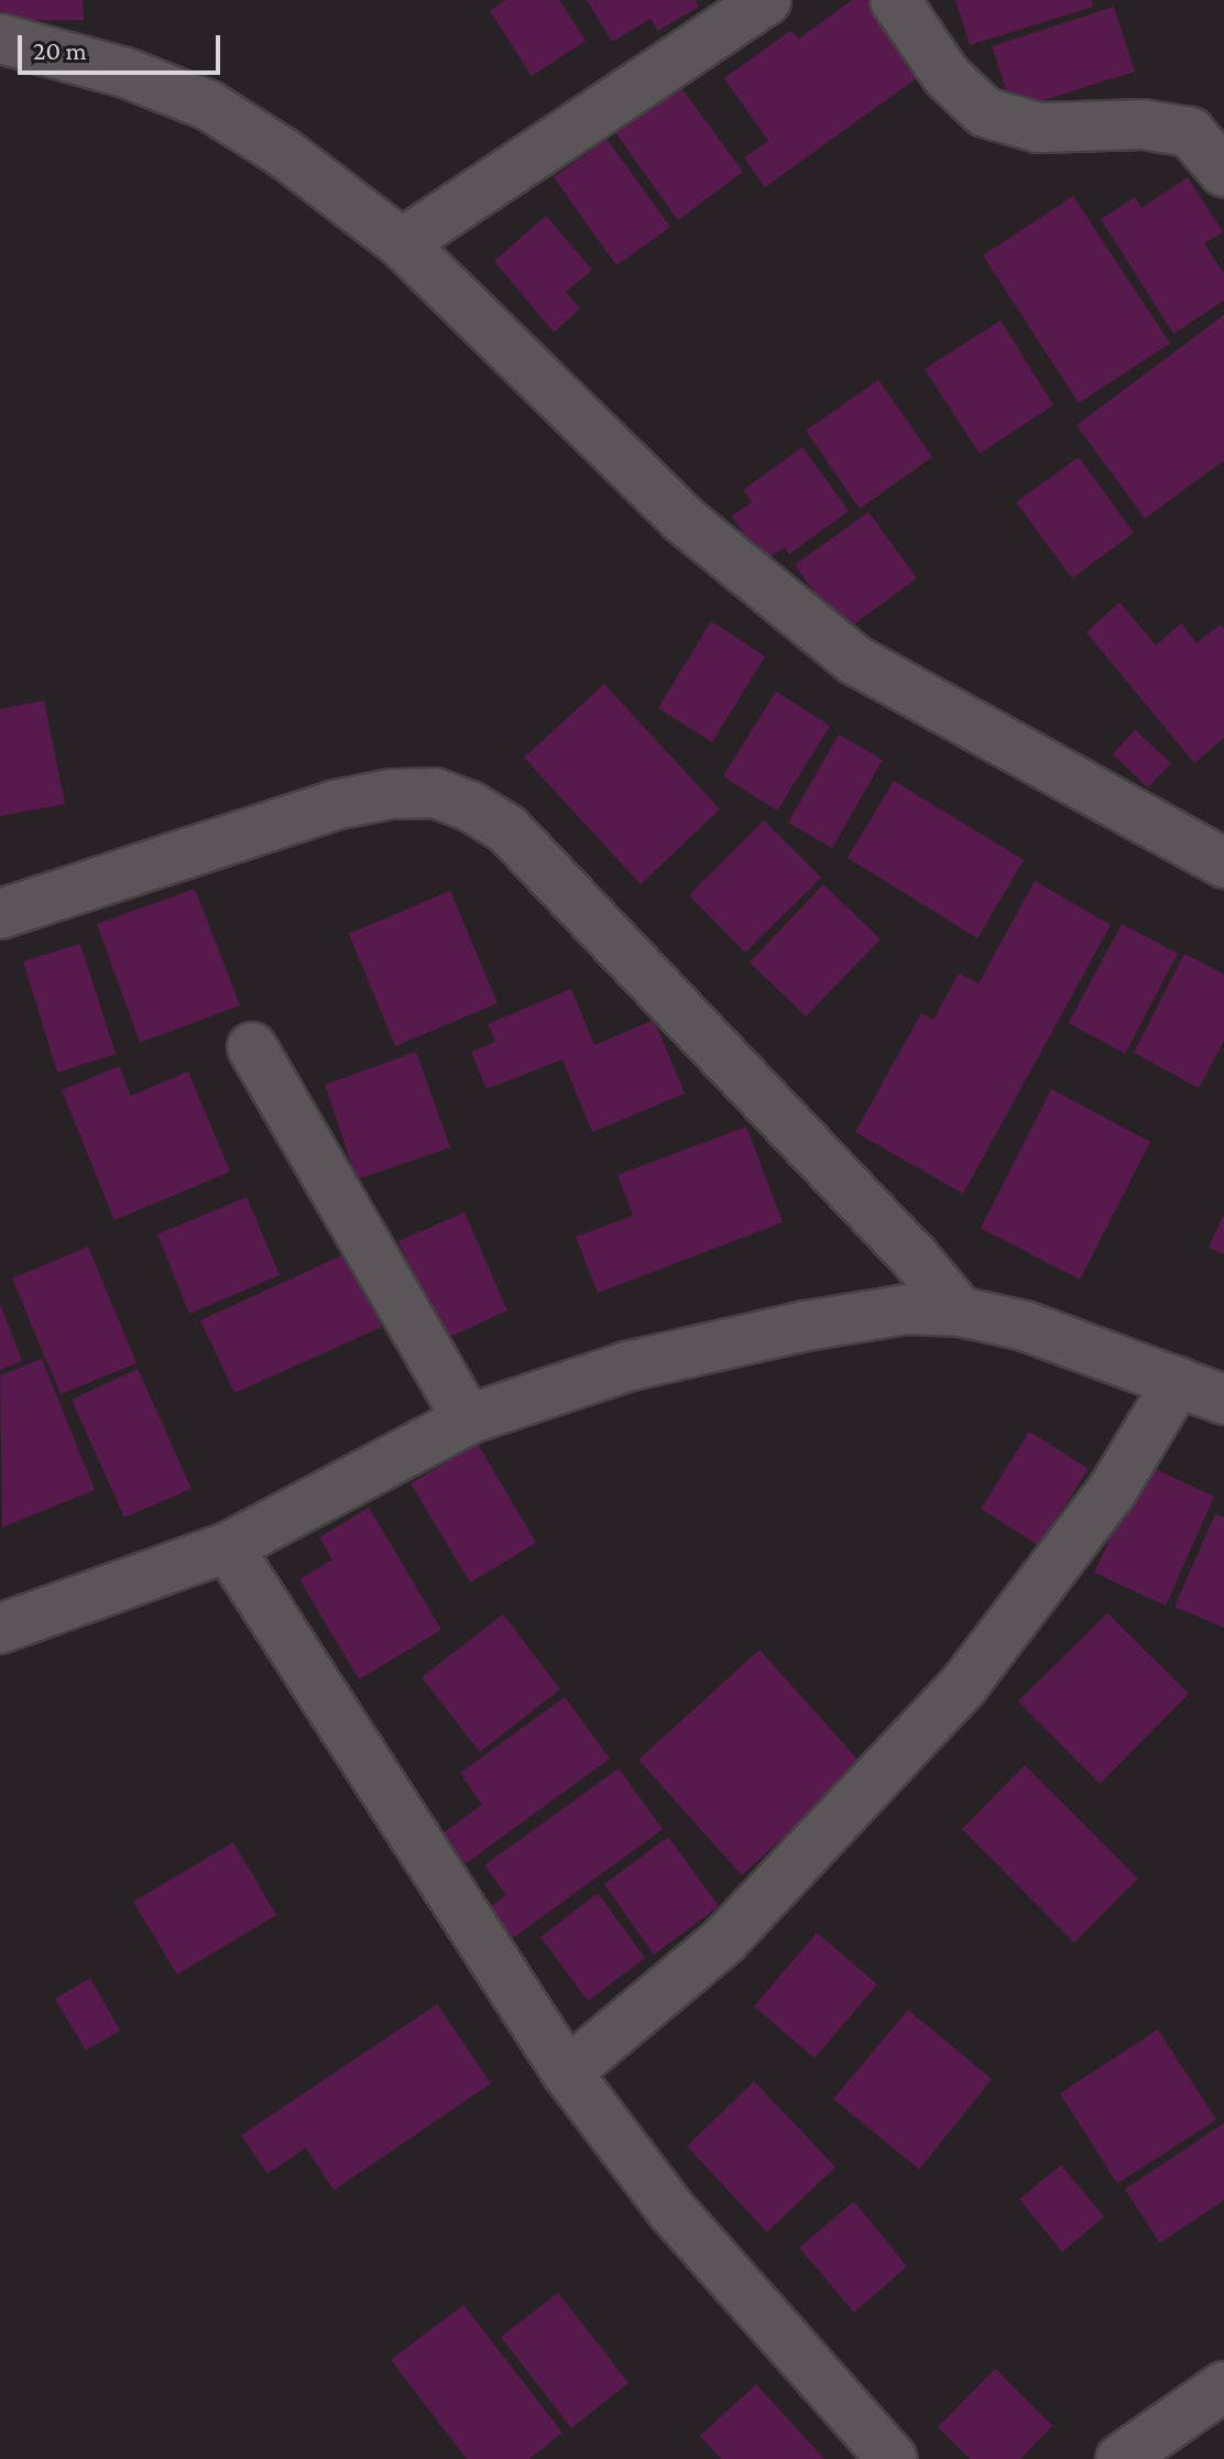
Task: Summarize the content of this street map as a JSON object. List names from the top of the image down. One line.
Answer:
{"scale_bar":"20 m"}
